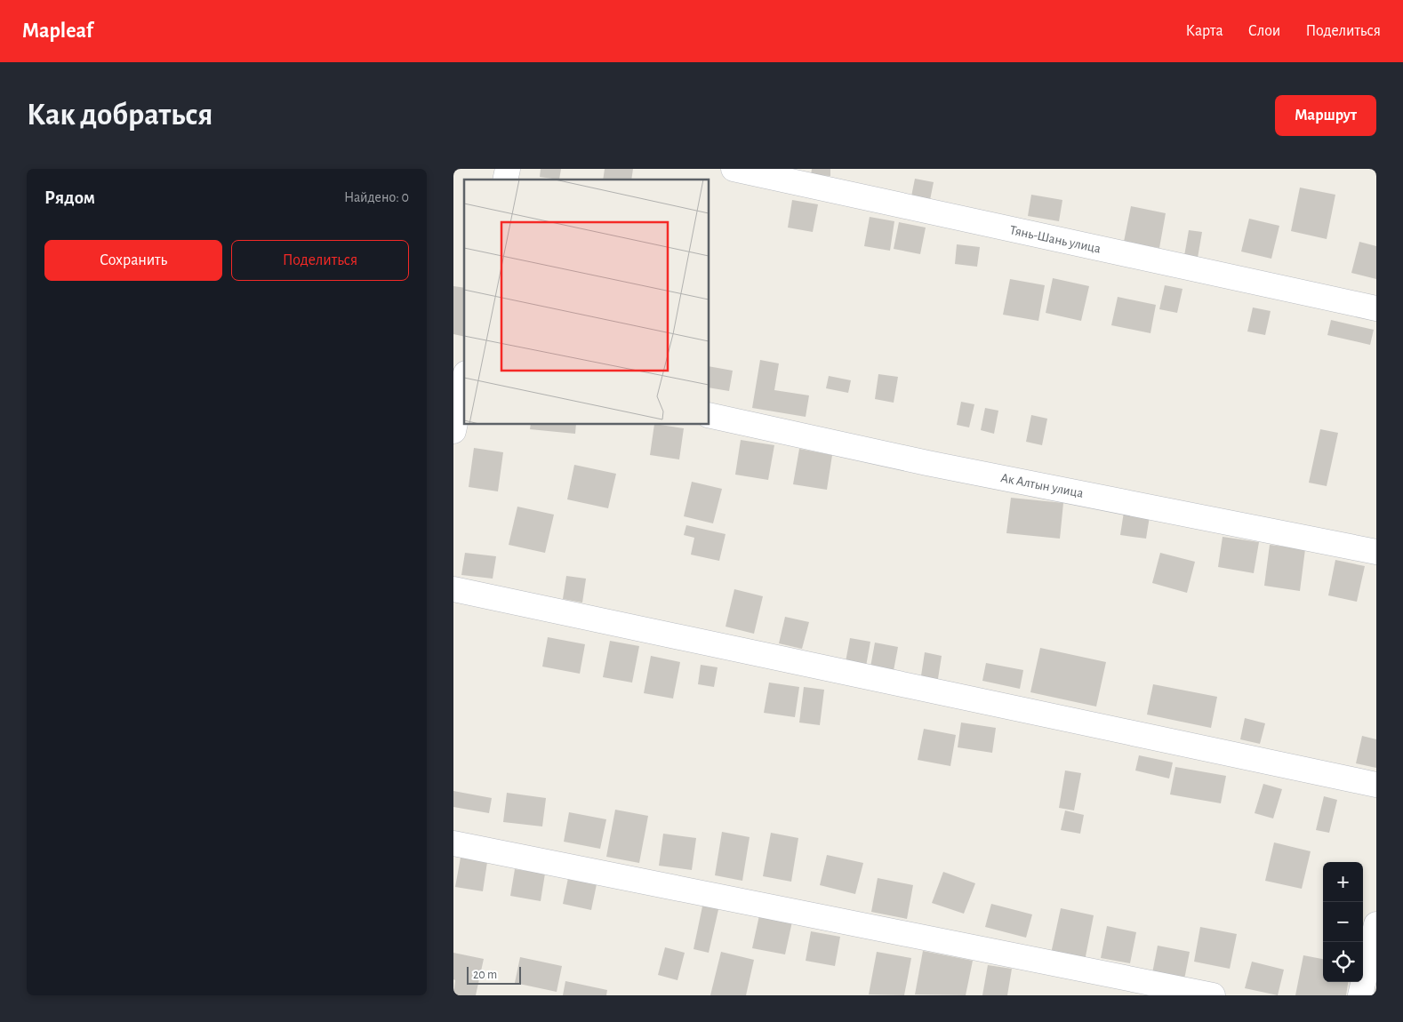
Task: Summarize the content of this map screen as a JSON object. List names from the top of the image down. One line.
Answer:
{"streets":{"street":["Тянь-Шань улица","Ак Алтын улица"]},"scale_bar":"20 m","page":{"header":"Mapleaf","nav":["Карта","Слои","Поделиться"],"buttons":["Маршрут",["Сохранить","Поделиться"]],"title":"Как добраться","heading":["Рядом","Найдено: 0"],"map_buttons":["+","−"],"scale":"20 m"}}
